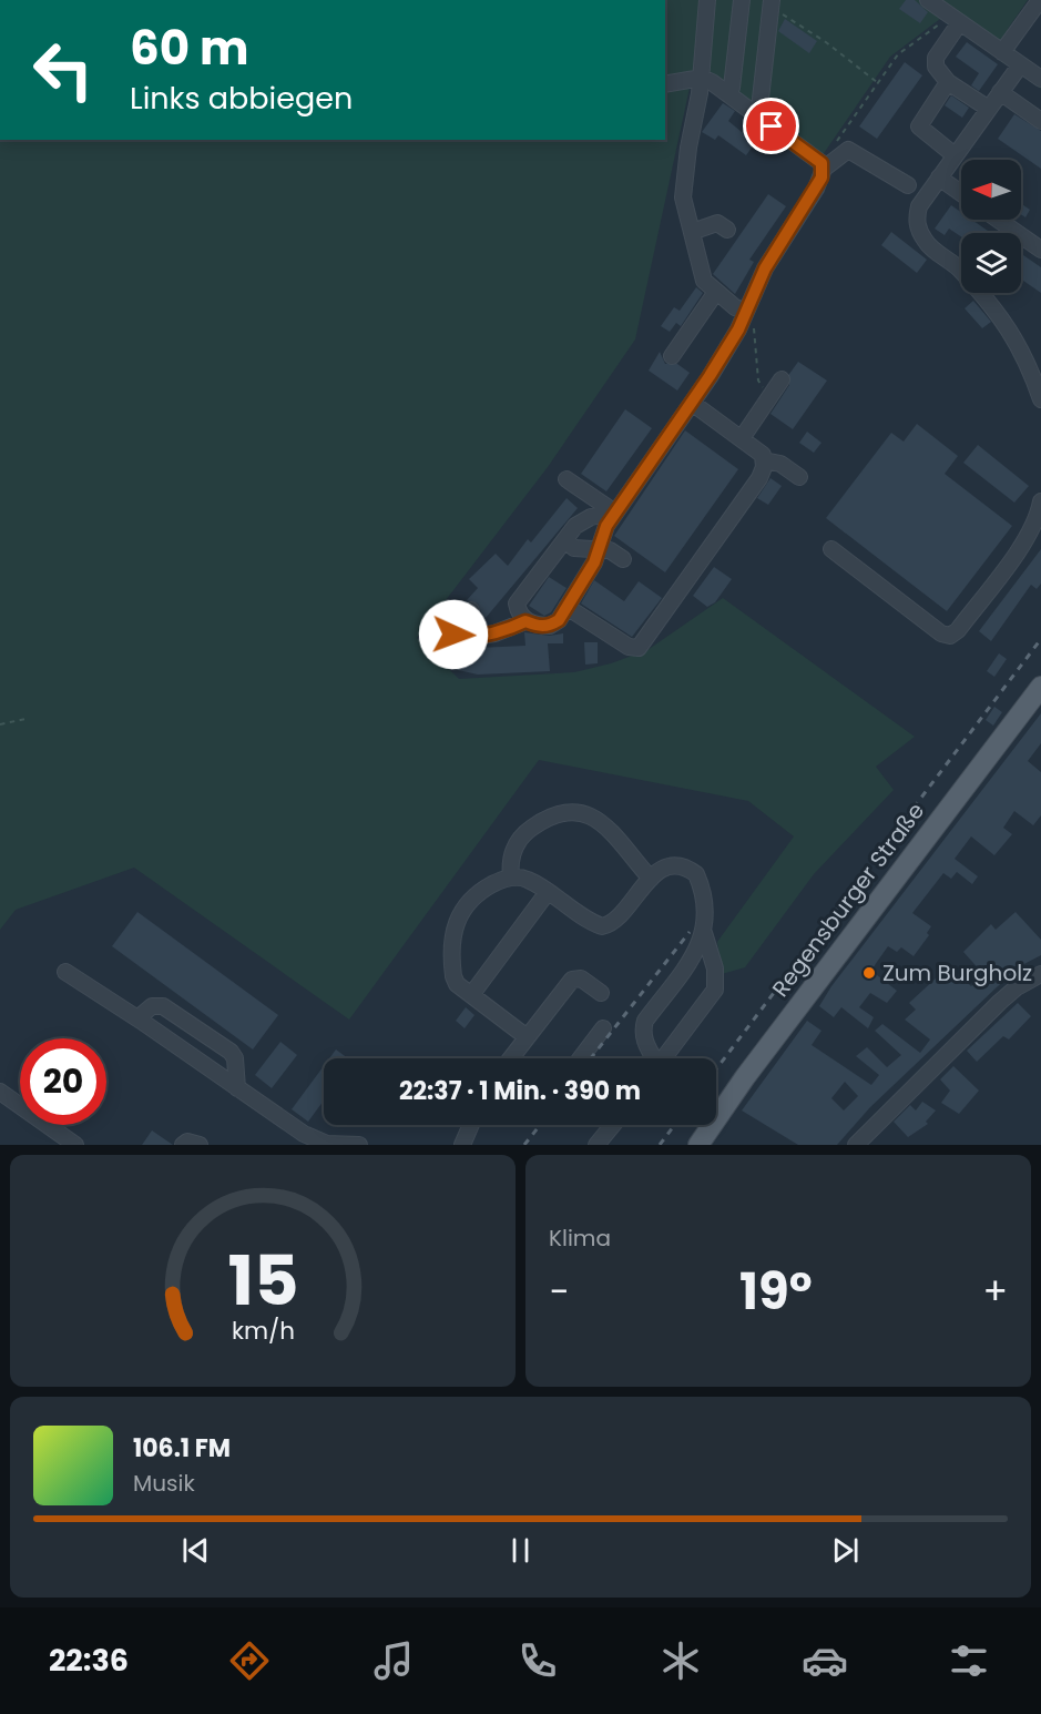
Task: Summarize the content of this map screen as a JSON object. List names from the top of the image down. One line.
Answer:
{"streets":{"main road":["Regensburger Straße"]},"places":["Zum Burgholz"],"north":"left","page":{"turn":["60 m","Links abbiegen"],"limit":"20","trip":"22:37 · 1 Min. · 390 m","tile":"Klima","heat":["−","19°","+"],"song":["106.1 FM","Musik"],"tabs":"22:36","gauge":["15","km/h"]}}
